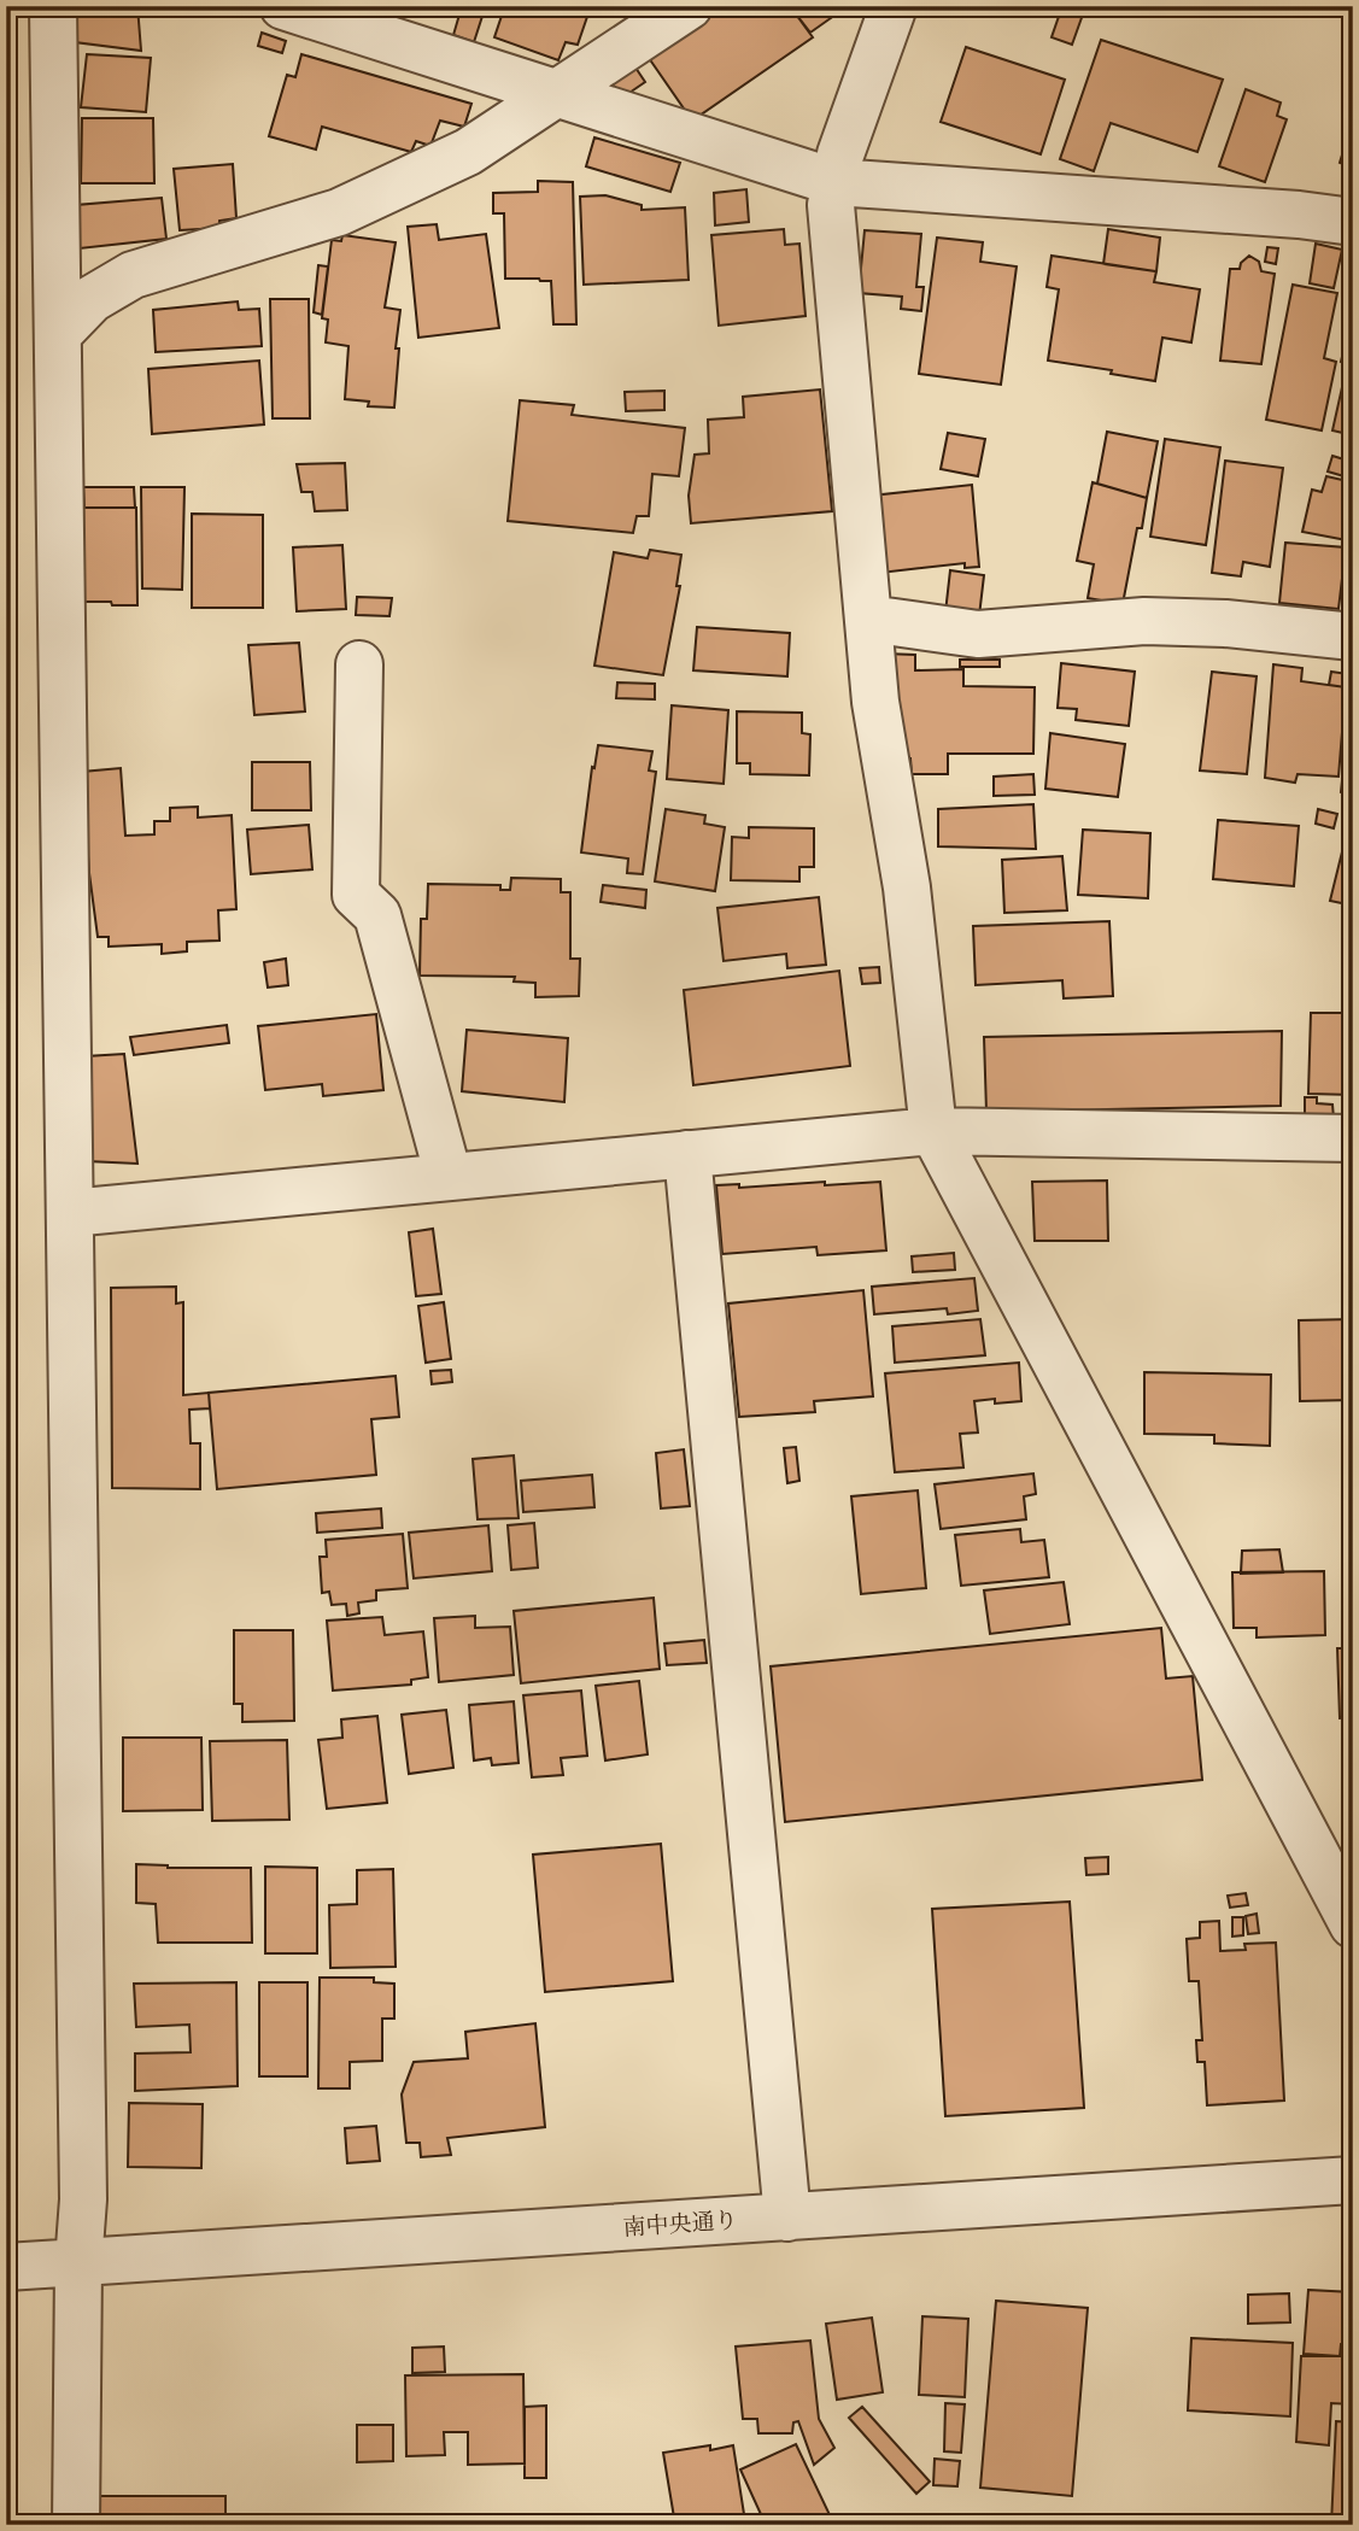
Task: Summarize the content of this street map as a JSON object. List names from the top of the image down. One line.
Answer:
{"streets":{"street":["南中央通り"]}}
